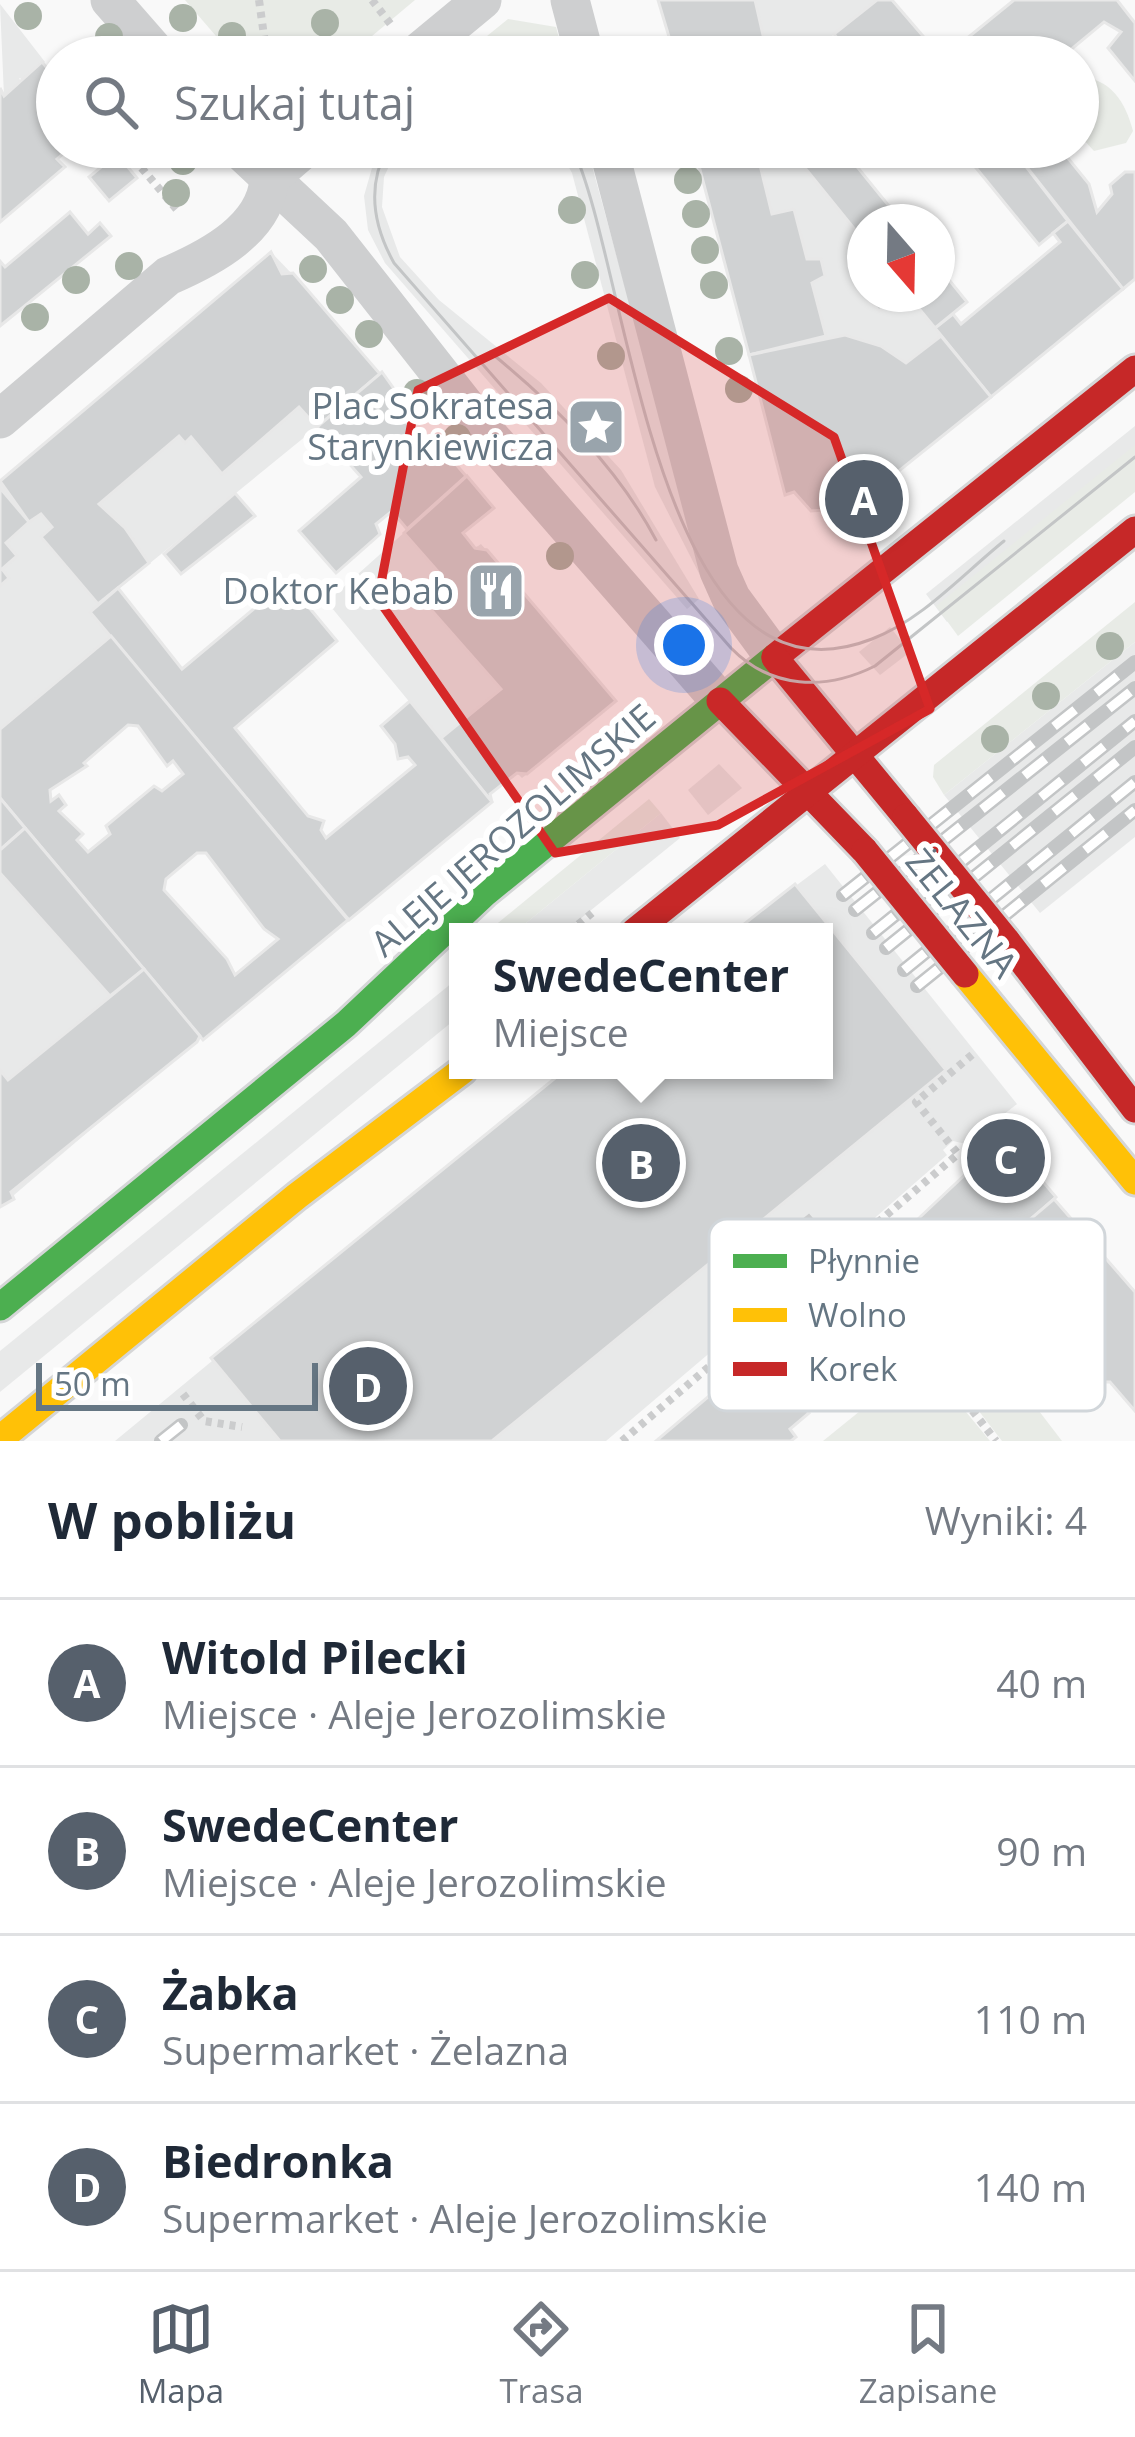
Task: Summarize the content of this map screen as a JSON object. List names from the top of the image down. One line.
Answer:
{"streets":{"main road":["ALEJE JEROZOLIMSKIE","ŻELAZNA"]},"crossings":[["ALEJE JEROZOLIMSKIE","ŻELAZNA"]],"places":{"place":["Plac Sokratesa Starynkiewicza"],"restaurant":["Doktor Kebab"]},"legend":["Płynnie","Wolno","Korek"],"scale_bar":"50 m","north":"bottom","page":{"search":"Szukaj tutaj","pins":["A","C","B","D"],"popup":["SwedeCenter","Miejsce"],"scale":"50 m","heading":["W pobliżu","Wyniki: 4"],"list":[{"mark":"A","name":"Witold Pilecki","note":"Miejsce · Aleje Jerozolimskie","value":"40 m"},{"mark":"B","name":"SwedeCenter","note":"Miejsce · Aleje Jerozolimskie","value":"90 m"},{"mark":"C","name":"Żabka","note":"Supermarket · Żelazna","value":"110 m"},{"mark":"D","name":"Biedronka","note":"Supermarket · Aleje Jerozolimskie","value":"140 m"}],"nav":["Mapa","Trasa","Zapisane"]}}
